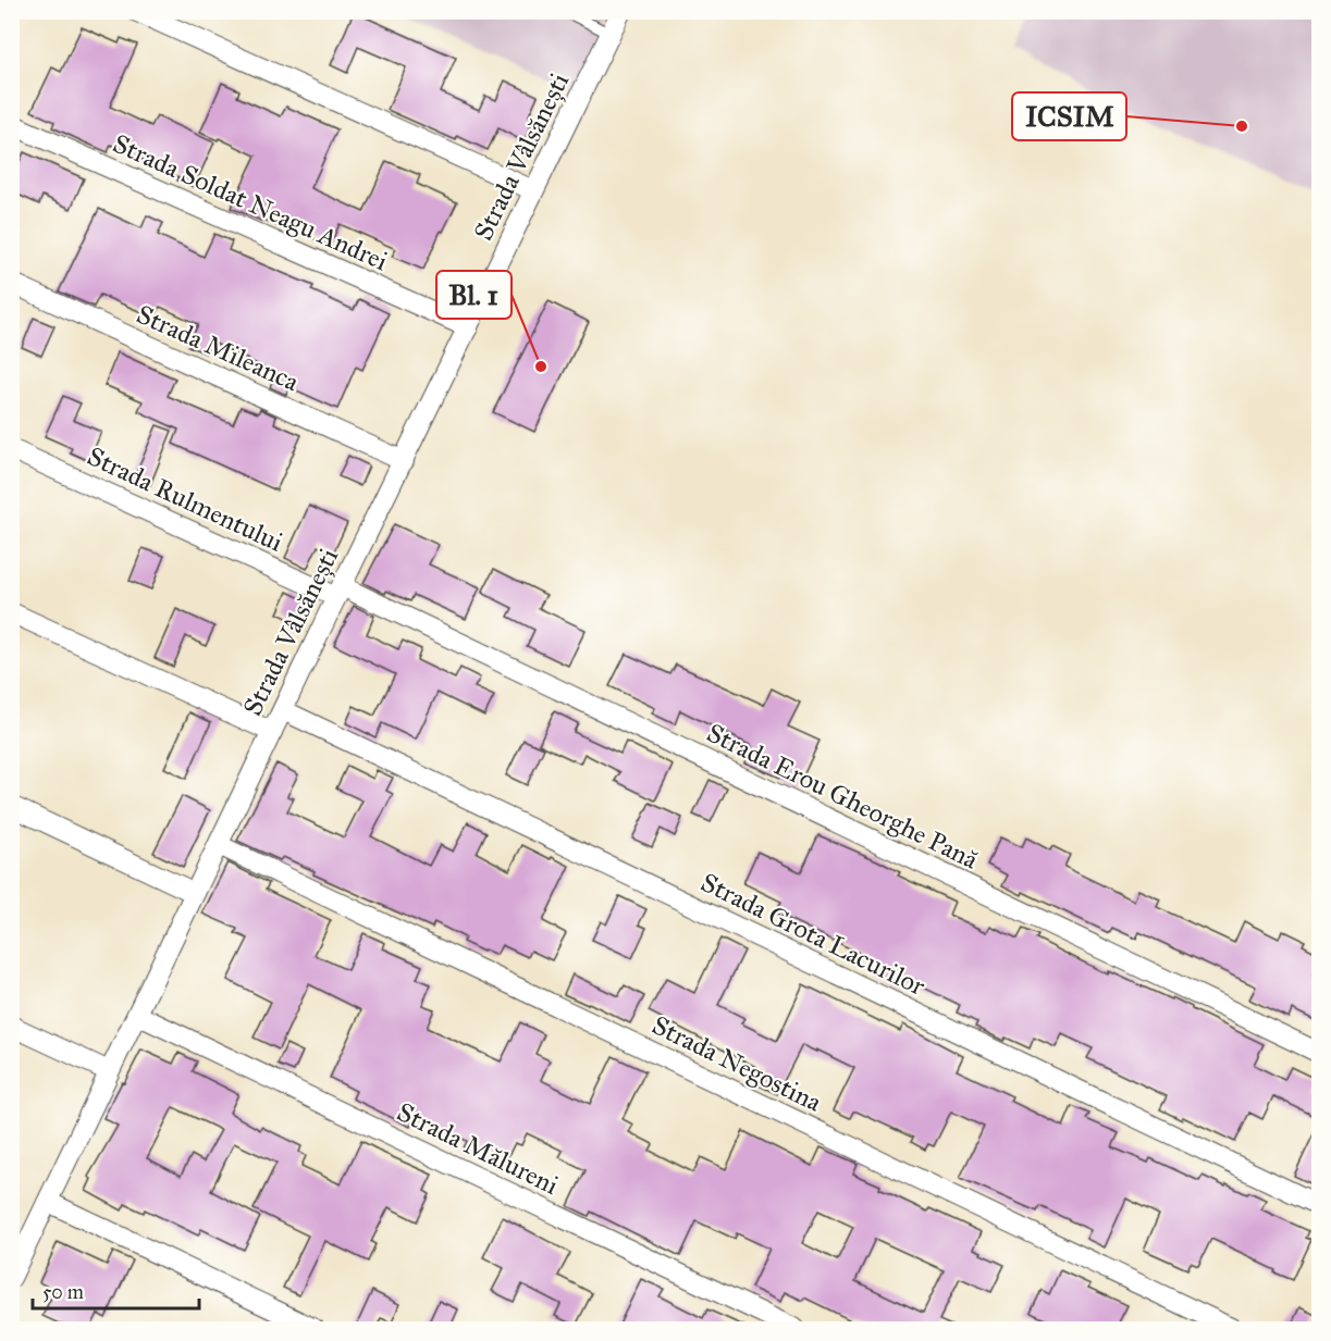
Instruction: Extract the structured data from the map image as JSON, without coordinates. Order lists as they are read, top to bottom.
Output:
{
  "streets": {
    "street": [
      "Strada Vâlsănești",
      "Strada Soldat Neagu Andrei",
      "Strada Mileanca",
      "Strada Rulmentului",
      "Strada Erou Gheorghe Pană",
      "Strada Grota Lacurilor",
      "Strada Negostina",
      "Strada Mălureni"
    ]
  },
  "crossings": [
    ["Strada Vâlsănești", "Strada Soldat Neagu Andrei"],
    ["Strada Vâlsănești", "Strada Mileanca"],
    ["Strada Vâlsănești", "Strada Rulmentului"],
    ["Strada Vâlsănești", "Strada Erou Gheorghe Pană"],
    ["Strada Vâlsănești", "Strada Grota Lacurilor"],
    ["Strada Vâlsănești", "Strada Negostina"],
    ["Strada Vâlsănești", "Strada Mălureni"],
    ["Strada Rulmentului", "Strada Erou Gheorghe Pană"]
  ],
  "places": ["ICSIM", "Bl. 1"],
  "scale_bar": "50 m"
}
